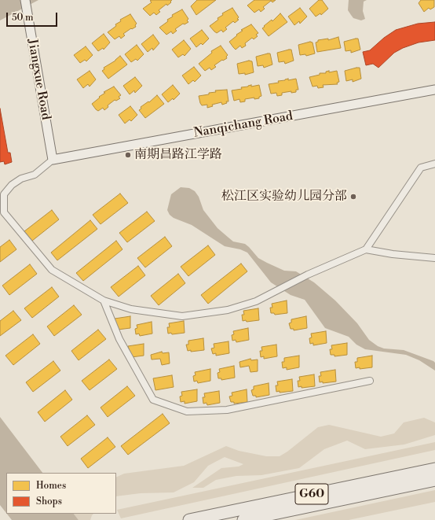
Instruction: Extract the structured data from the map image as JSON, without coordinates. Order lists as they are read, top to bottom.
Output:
{
  "streets": {
    "highway": ["G60"],
    "main road": ["Jiangxue Road", "Nanqichang Road"]
  },
  "crossings": [
    ["Jiangxue Road", "Nanqichang Road"]
  ],
  "places": ["南期昌路江学路", "松江区实验幼儿园分部"],
  "legend": ["Homes", "Shops"],
  "scale_bar": "50 m"
}
